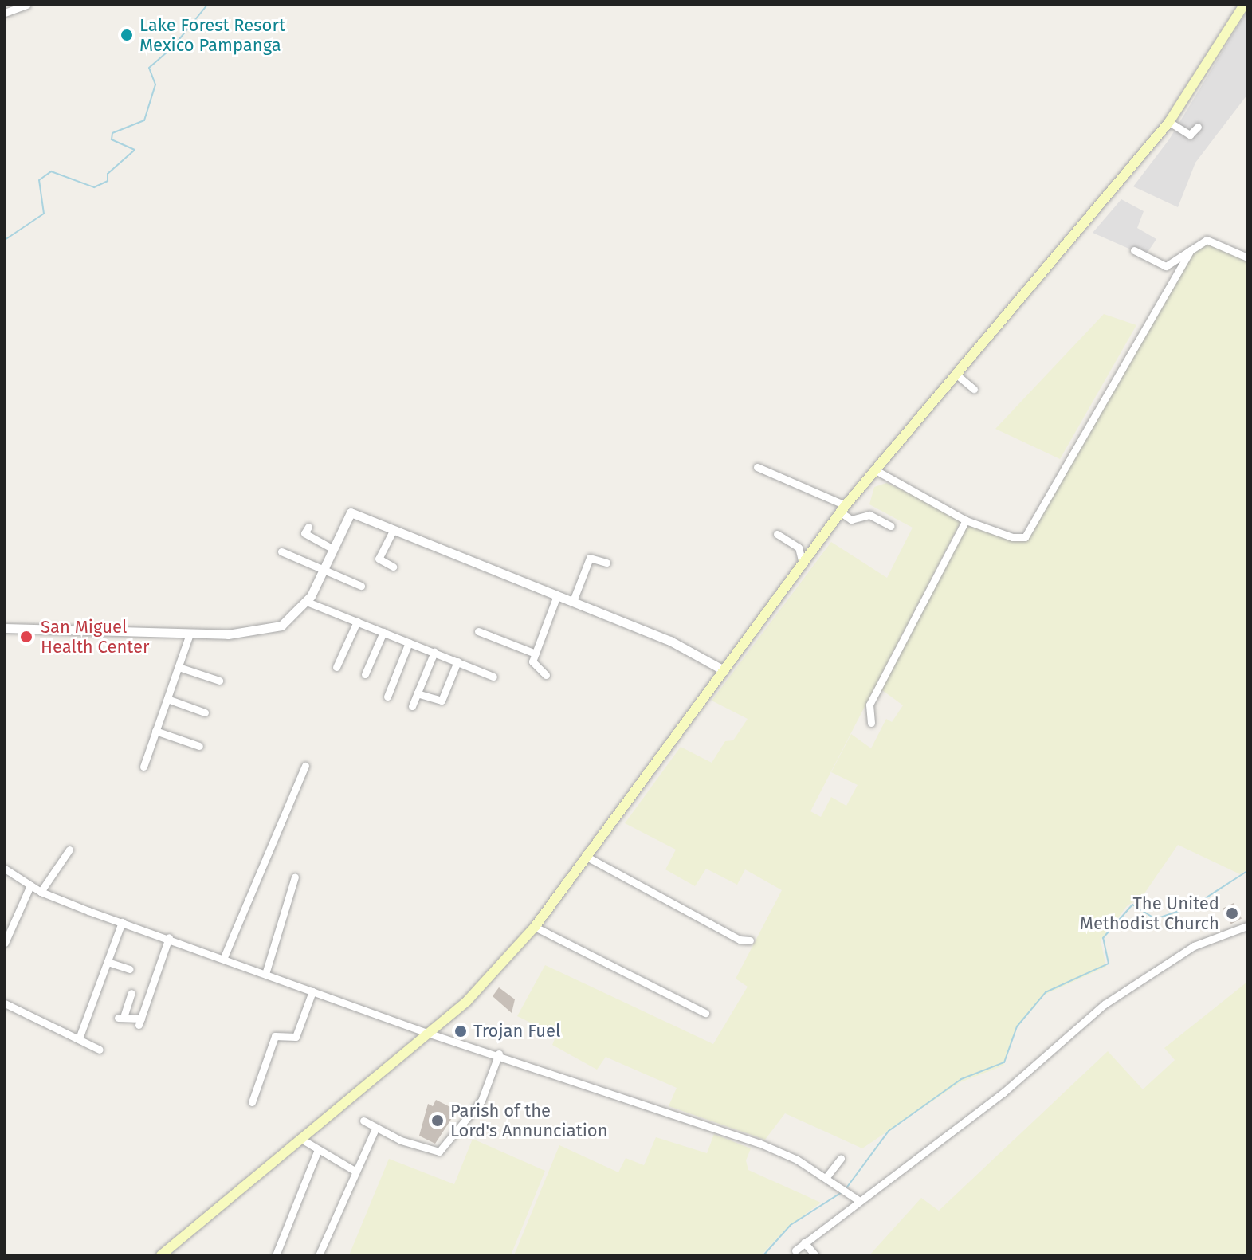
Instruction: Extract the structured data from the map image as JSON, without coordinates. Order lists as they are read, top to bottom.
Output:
{
  "places": [
    "Lake Forest Resort Mexico Pampanga",
    "San Miguel Health Center",
    "The United Methodist Church",
    "Trojan Fuel",
    "Parish of the Lord's Annunciation"
  ]
}
